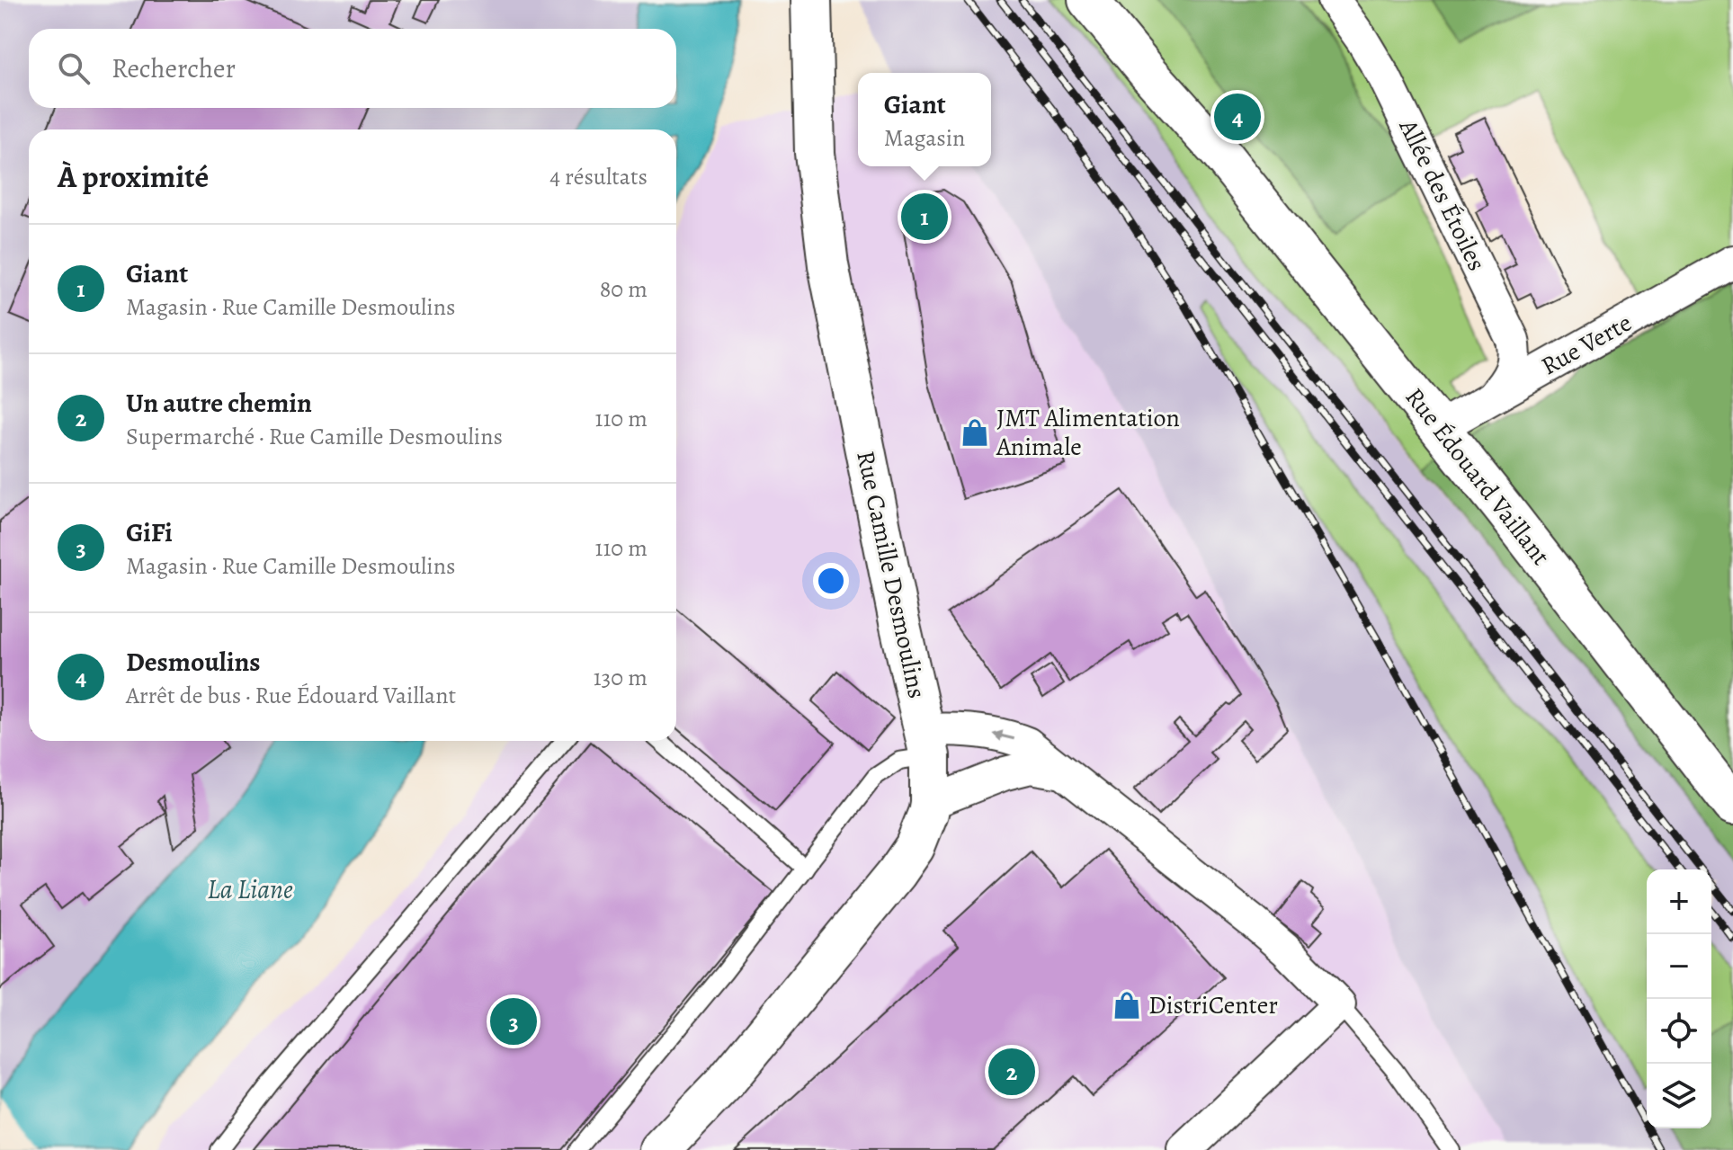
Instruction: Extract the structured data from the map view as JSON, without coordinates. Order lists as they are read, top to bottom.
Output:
{
  "streets": {
    "street": [
      "Allée des Étoiles",
      "Rue Verte",
      "Rue Édouard Vaillant",
      "Rue Camille Desmoulins"
    ]
  },
  "crossings": [
    ["Allée des Étoiles", "Rue Verte"],
    ["Rue Verte", "Rue Édouard Vaillant"]
  ],
  "water": ["La Liane"],
  "places": {
    "shop": ["JMT Alimentation Animale", "DistriCenter"]
  },
  "page": {
    "search": "Rechercher",
    "popup": ["Giant", "Magasin"],
    "pins": [
      "4",
      "1",
      "3",
      "2"
    ],
    "heading": ["À proximité", "4 résultats"],
    "list": [
      {
        "mark": "1",
        "name": "Giant",
        "note": "Magasin · Rue Camille Desmoulins",
        "value": "80 m"
      },
      {
        "mark": "2",
        "name": "Un autre chemin",
        "note": "Supermarché · Rue Camille Desmoulins",
        "value": "110 m"
      },
      {
        "mark": "3",
        "name": "GiFi",
        "note": "Magasin · Rue Camille Desmoulins",
        "value": "110 m"
      },
      {
        "mark": "4",
        "name": "Desmoulins",
        "note": "Arrêt de bus · Rue Édouard Vaillant",
        "value": "130 m"
      }
    ],
    "map_buttons": ["+", "−"]
  }
}
